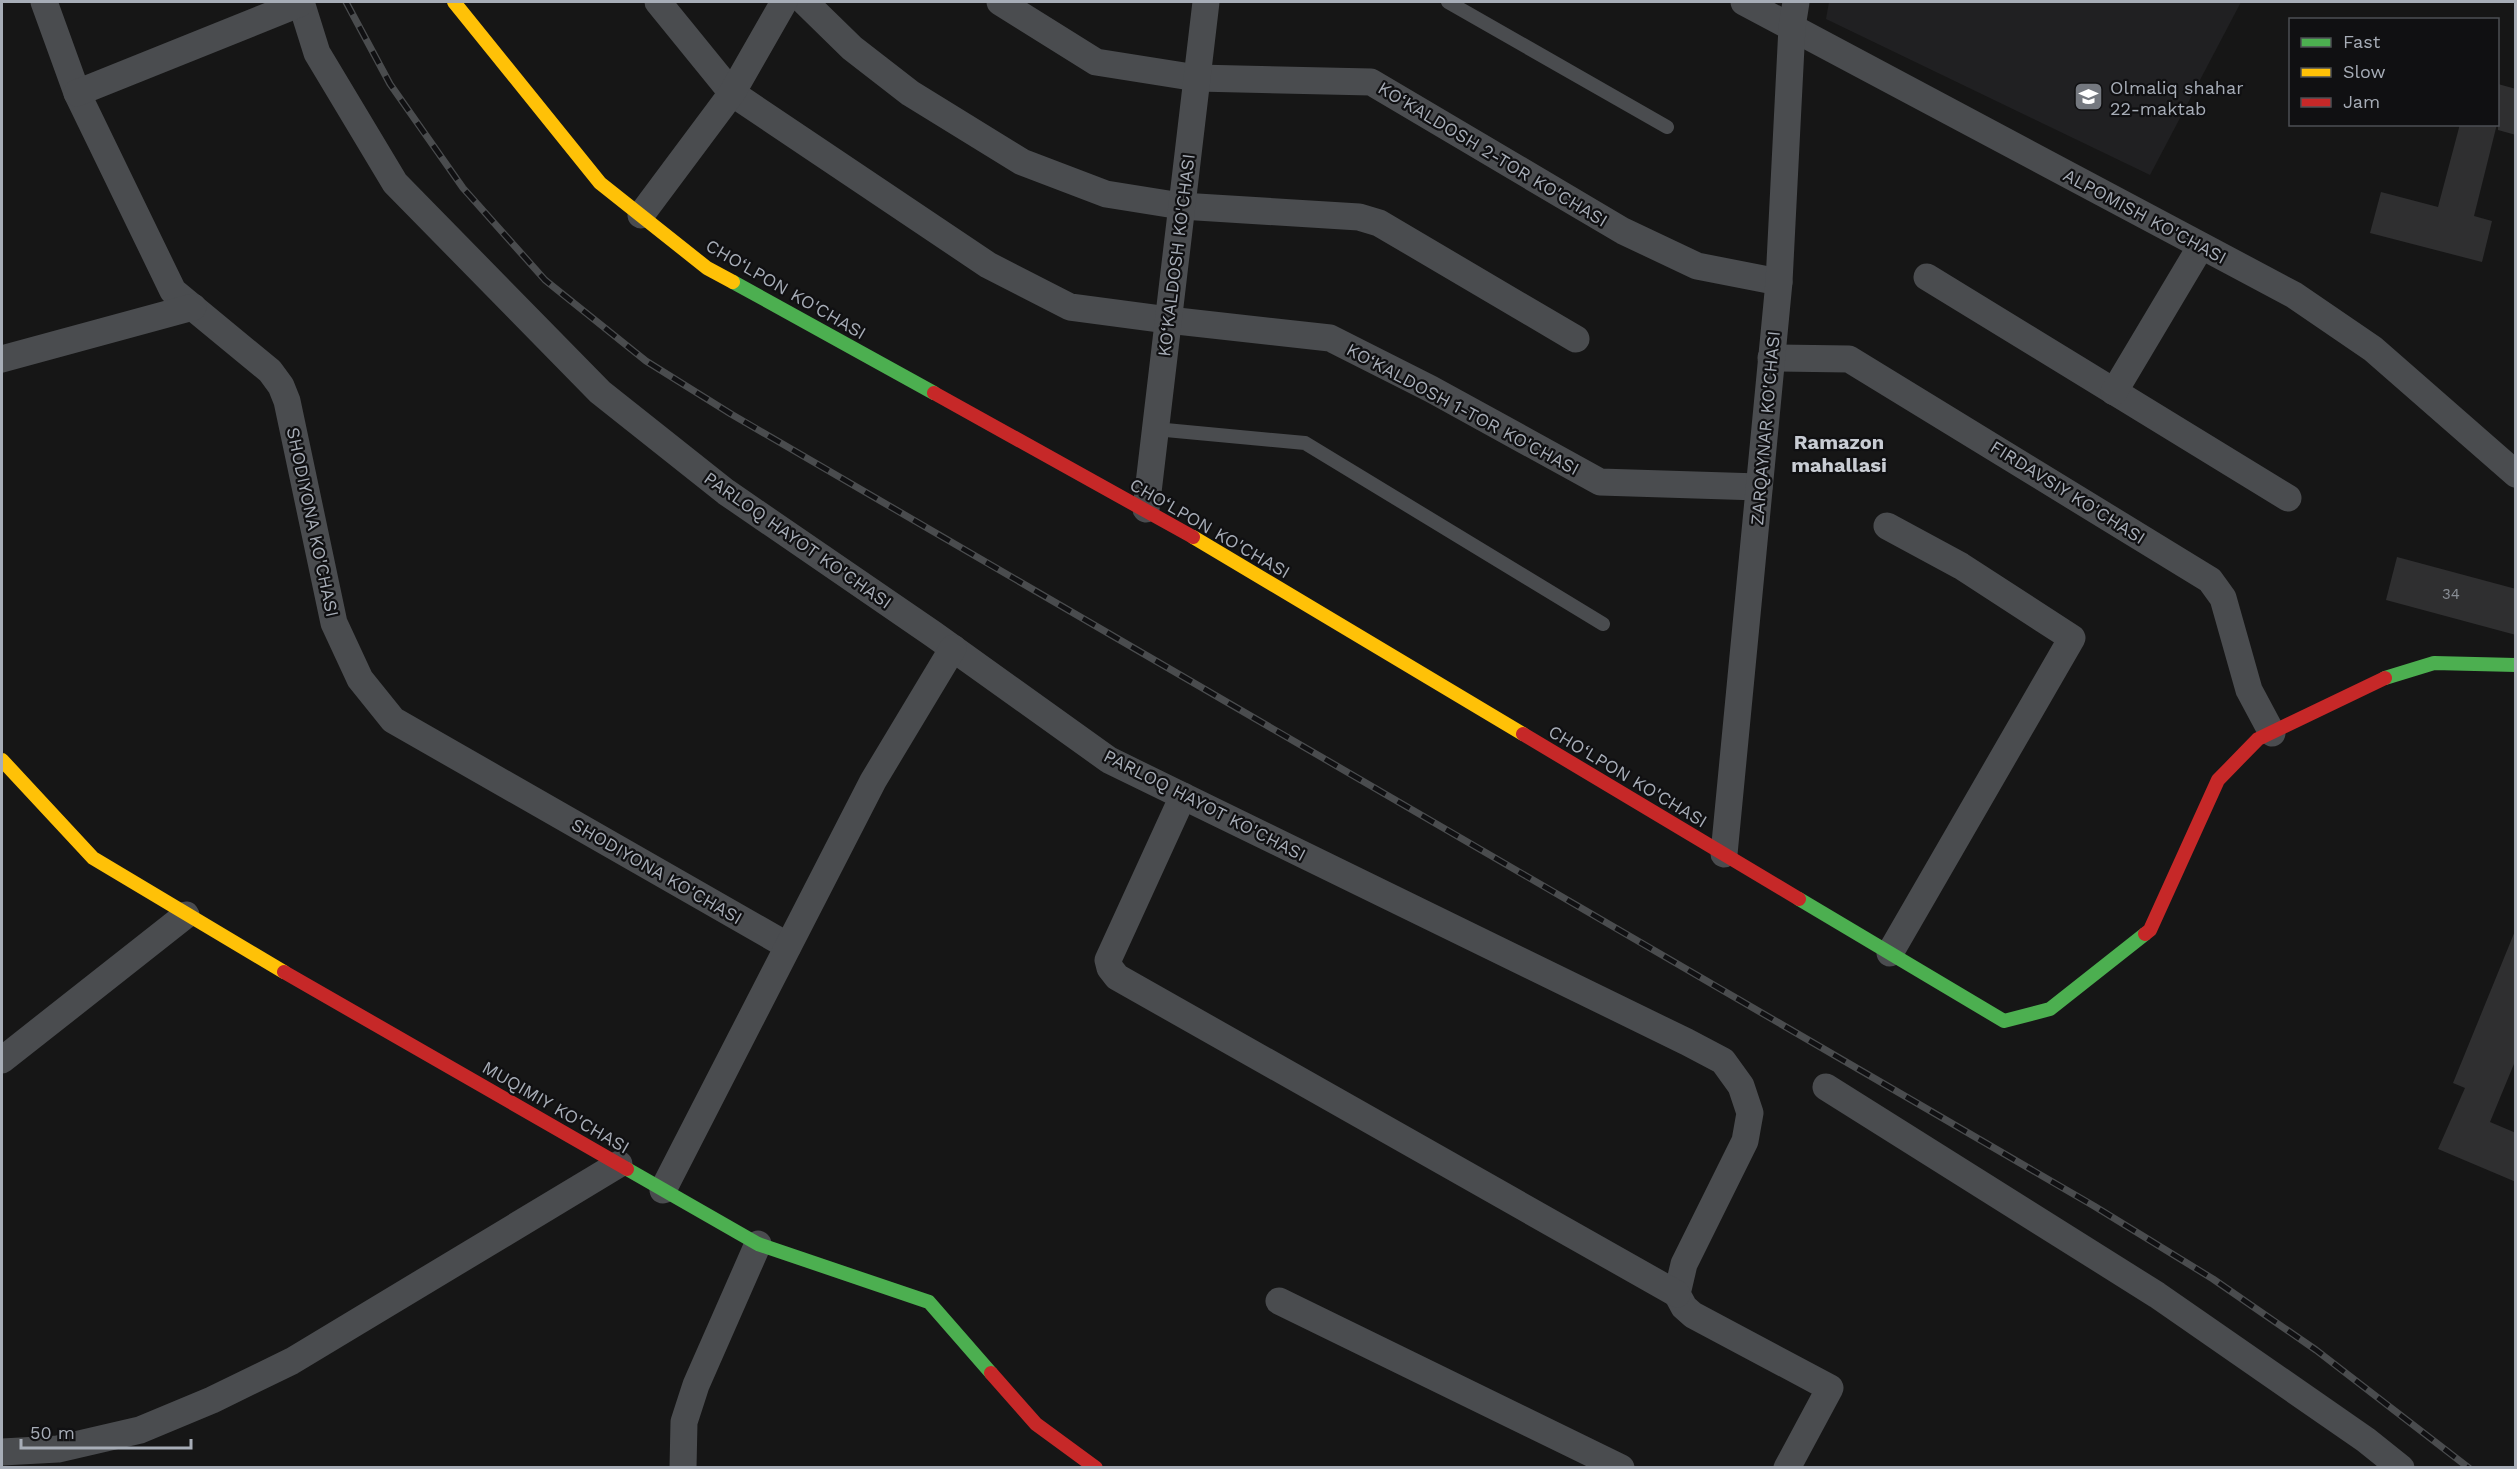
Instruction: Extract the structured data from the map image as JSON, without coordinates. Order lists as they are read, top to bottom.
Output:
{
  "streets": {
    "street": [
      "KO‘KALDOSH 2-TOR KO'CHASI",
      "ALPOMISH KO'CHASI",
      "KO‘KALDOSH KO'CHASI",
      "CHO‘LPON KO'CHASI",
      "KO‘KALDOSH 1-TOR KO'CHASI",
      "ZARQAYNAR KO'CHASI",
      "FIRDAVSIY KO'CHASI",
      "SHODIYONA KO'CHASI",
      "PARLOQ HAYOT KO'CHASI",
      "MUQIMIY KO'CHASI"
    ]
  },
  "crossings": [
    ["KO‘KALDOSH 2-TOR KO'CHASI", "KO‘KALDOSH KO'CHASI"],
    ["KO‘KALDOSH 2-TOR KO'CHASI", "ZARQAYNAR KO'CHASI"],
    ["ALPOMISH KO'CHASI", "ZARQAYNAR KO'CHASI"],
    ["KO‘KALDOSH KO'CHASI", "CHO‘LPON KO'CHASI"],
    ["KO‘KALDOSH KO'CHASI", "KO‘KALDOSH 1-TOR KO'CHASI"],
    ["CHO‘LPON KO'CHASI", "ZARQAYNAR KO'CHASI"],
    ["CHO‘LPON KO'CHASI", "FIRDAVSIY KO'CHASI"],
    ["KO‘KALDOSH 1-TOR KO'CHASI", "ZARQAYNAR KO'CHASI"],
    ["ZARQAYNAR KO'CHASI", "FIRDAVSIY KO'CHASI"]
  ],
  "districts": ["Ramazon mahallasi"],
  "places": {
    "school or university": ["Olmaliq shahar 22-maktab"]
  },
  "house_numbers": ["34"],
  "legend": ["Fast", "Slow", "Jam"],
  "scale_bar": "50 m"
}
